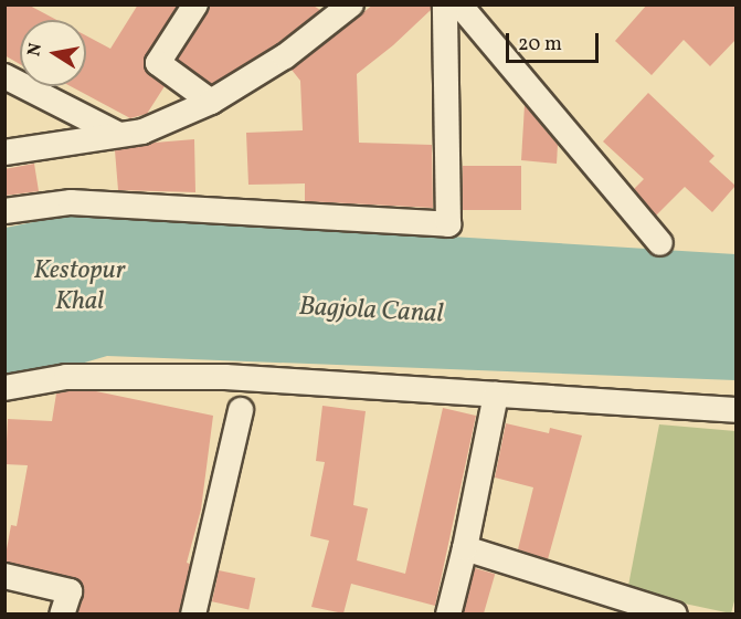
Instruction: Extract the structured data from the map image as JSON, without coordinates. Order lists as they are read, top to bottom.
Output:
{
  "water": ["Kestopur Khal", "Bagjola Canal"],
  "scale_bar": "20 m",
  "north": "left"
}
